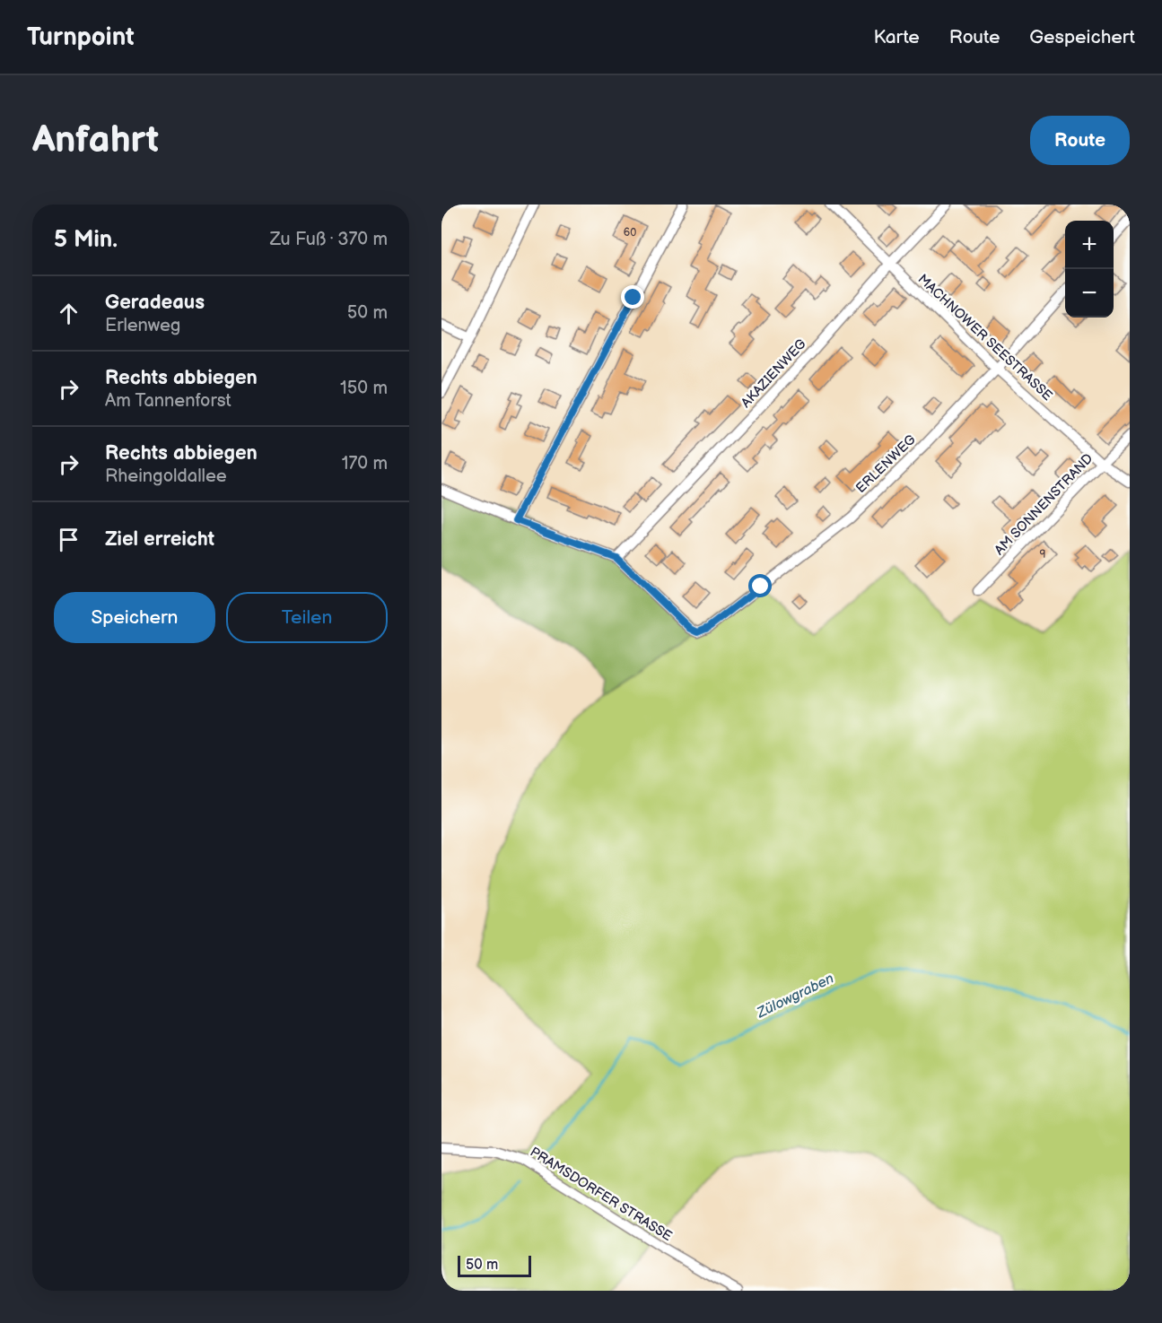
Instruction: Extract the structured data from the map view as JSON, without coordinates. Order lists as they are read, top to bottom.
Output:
{
  "streets": {
    "street": [
      "MACHNOWER SEESTRASSE",
      "AKAZIENWEG",
      "ERLENWEG",
      "AM SONNENSTRAND",
      "PRAMSDORFER STRASSE"
    ]
  },
  "crossings": [
    ["MACHNOWER SEESTRASSE", "AKAZIENWEG"],
    ["MACHNOWER SEESTRASSE", "ERLENWEG"],
    ["MACHNOWER SEESTRASSE", "AM SONNENSTRAND"],
    ["AKAZIENWEG", "ERLENWEG"]
  ],
  "water": ["Zülowgraben"],
  "house_numbers": ["60", "9"],
  "scale_bar": "50 m",
  "page": {
    "header": "Turnpoint",
    "nav": ["Karte", "Route", "Gespeichert"],
    "buttons": [
      "Route",
      ["Speichern", "Teilen"]
    ],
    "title": "Anfahrt",
    "heading": ["5 Min.", "Zu Fuß · 370 m"],
    "map_buttons": ["+", "−"],
    "list": [
      ["Geradeaus", "Erlenweg", "50 m"],
      ["Rechts abbiegen", "Am Tannenforst", "150 m"],
      ["Rechts abbiegen", "Rheingoldallee", "170 m"],
      "Ziel erreicht"
    ],
    "scale": "50 m"
  }
}
